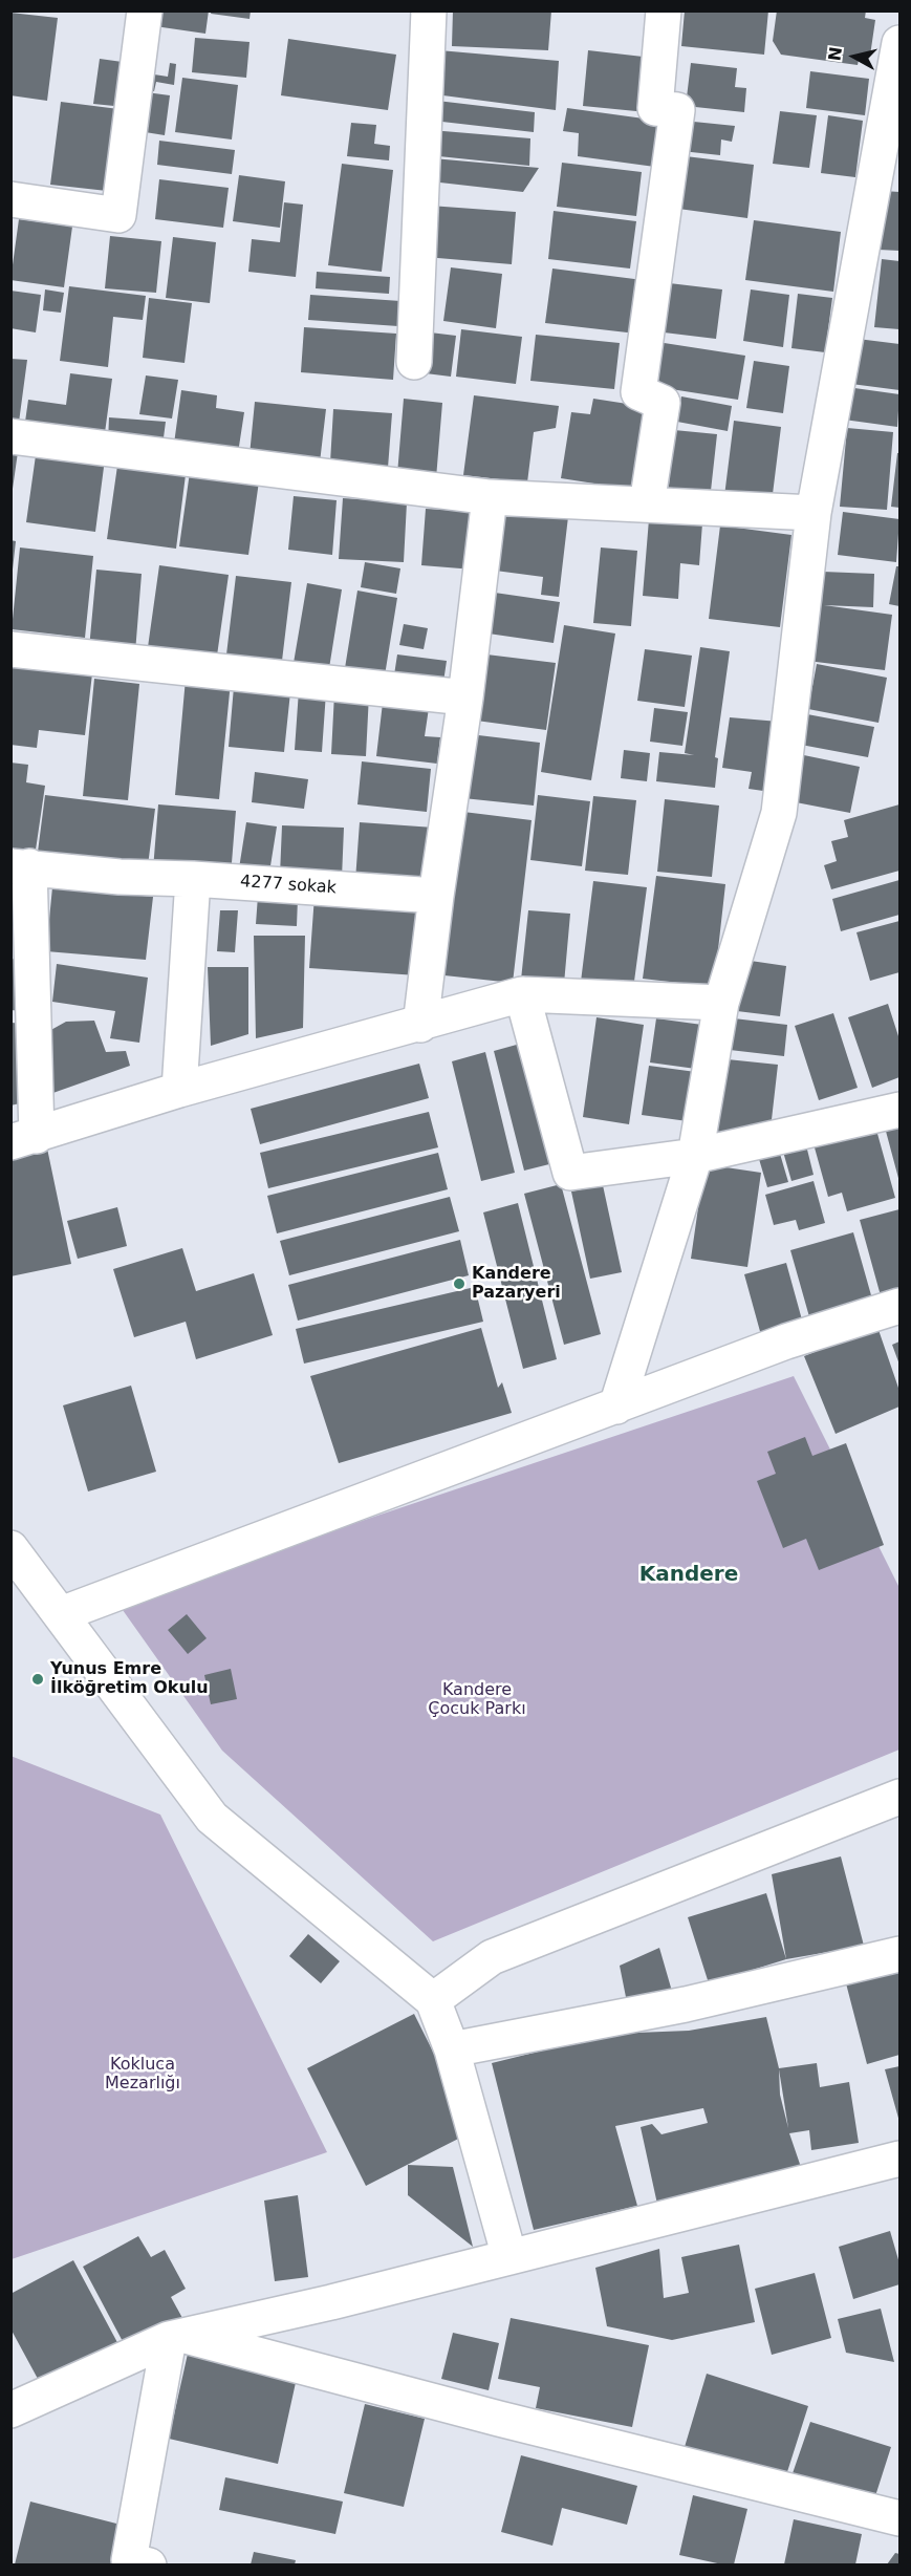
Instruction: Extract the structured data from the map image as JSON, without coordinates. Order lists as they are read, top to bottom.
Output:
{
  "streets": {
    "street": ["4277 sokak"]
  },
  "districts": ["Kandere"],
  "parks": ["Kandere Çocuk Parkı", "Kokluca Mezarlığı"],
  "places": ["Kandere Pazaryeri", "Yunus Emre İlköğretim Okulu"],
  "north": "left"
}
